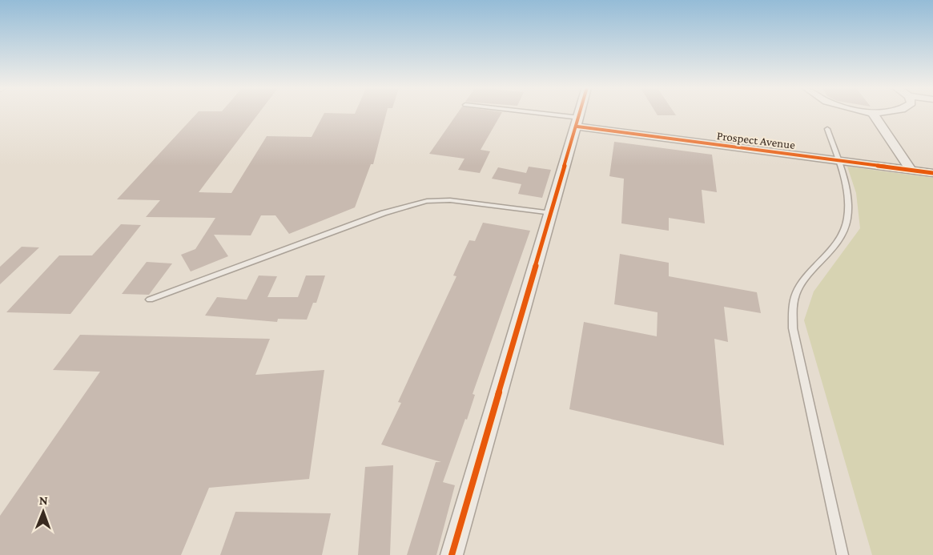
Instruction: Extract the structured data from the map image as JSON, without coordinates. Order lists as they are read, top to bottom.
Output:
{
  "streets": {
    "street": ["Prospect Avenue"]
  },
  "north": "top"
}
